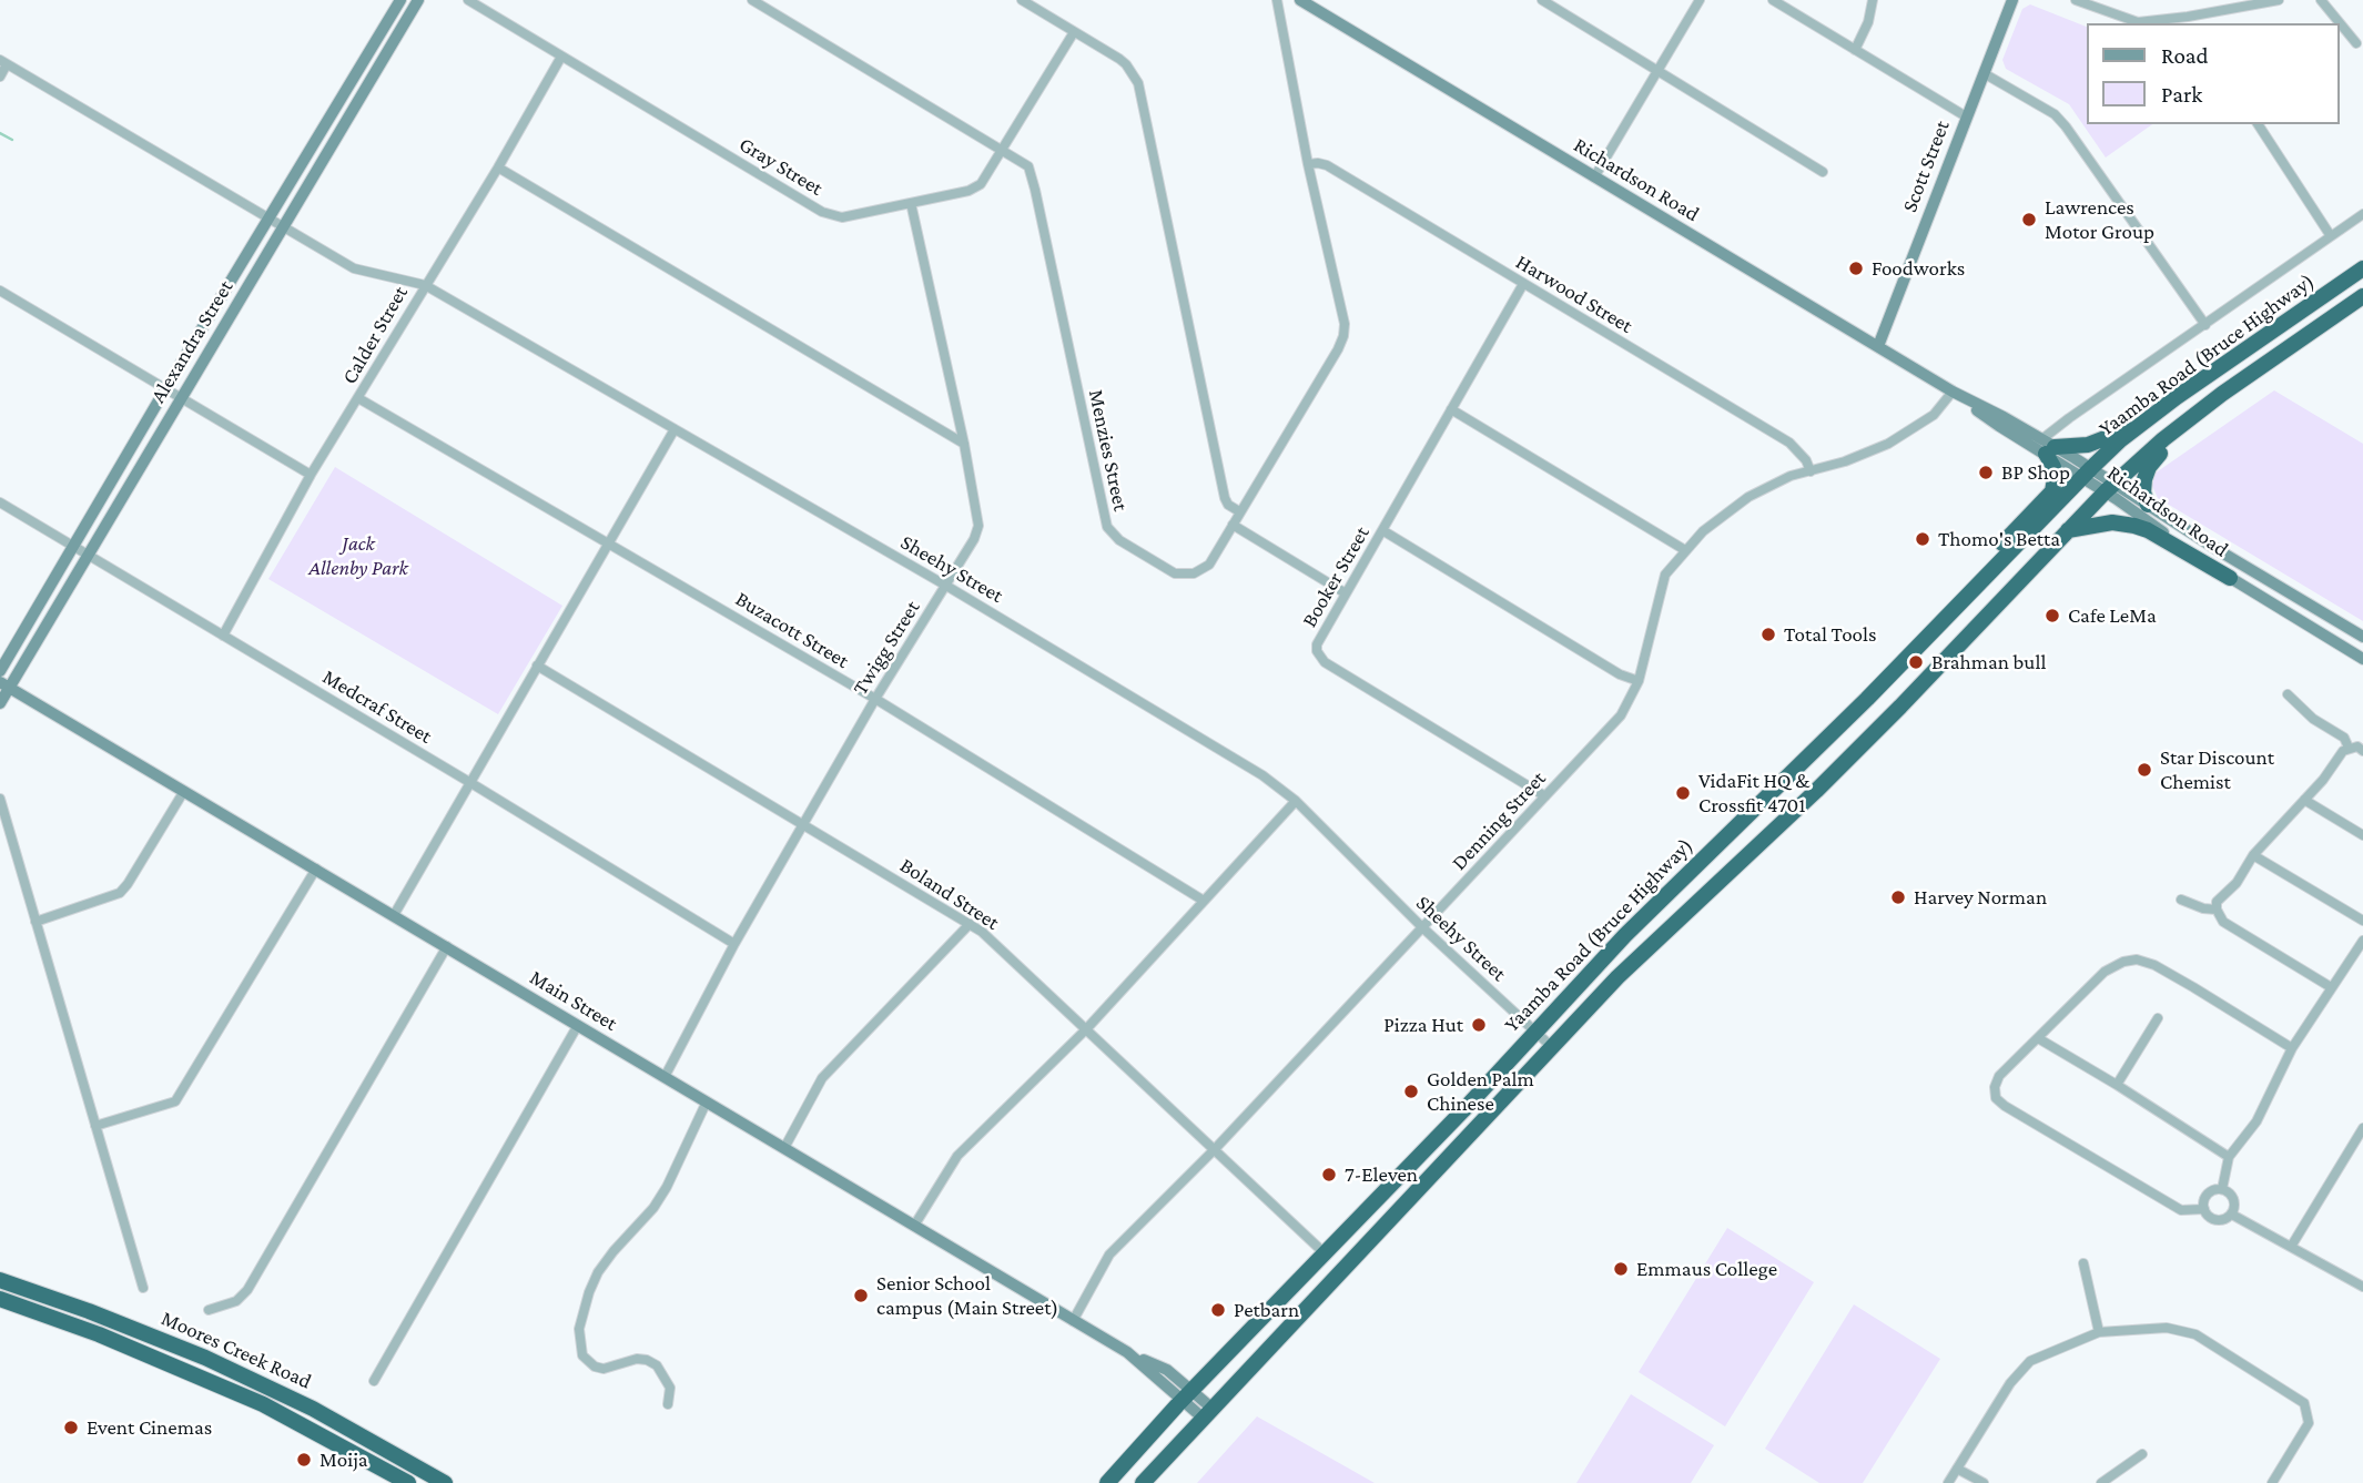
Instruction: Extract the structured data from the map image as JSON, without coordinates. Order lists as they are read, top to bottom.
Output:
{
  "streets": {
    "highway": ["Yaamba Road (Bruce Highway)", "Moores Creek Road"],
    "main road": [
      "Scott Street",
      "Richardson Road",
      "Alexandra Street",
      "Main Street"
    ],
    "street": [
      "Gray Street",
      "Harwood Street",
      "Calder Street",
      "Menzies Street",
      "Sheehy Street",
      "Booker Street",
      "Buzacott Street",
      "Twigg Street",
      "Medcraf Street",
      "Denning Street",
      "Boland Street"
    ]
  },
  "crossings": [
    ["Gray Street", "Calder Street"],
    ["Gray Street", "Menzies Street"],
    ["Gray Street", "Twigg Street"],
    ["Scott Street", "Richardson Road"],
    ["Richardson Road", "Yaamba Road (Bruce Highway)"],
    ["Richardson Road", "Denning Street"],
    ["Harwood Street", "Menzies Street"],
    ["Harwood Street", "Booker Street"],
    ["Harwood Street", "Denning Street"],
    ["Calder Street", "Sheehy Street"],
    ["Calder Street", "Buzacott Street"],
    ["Calder Street", "Medcraf Street"],
    ["Alexandra Street", "Sheehy Street"],
    ["Alexandra Street", "Medcraf Street"],
    ["Alexandra Street", "Main Street"],
    ["Yaamba Road (Bruce Highway)", "Sheehy Street"],
    ["Yaamba Road (Bruce Highway)", "Boland Street"],
    ["Yaamba Road (Bruce Highway)", "Main Street"],
    ["Sheehy Street", "Twigg Street"],
    ["Sheehy Street", "Denning Street"],
    ["Booker Street", "Denning Street"],
    ["Buzacott Street", "Twigg Street"],
    ["Twigg Street", "Medcraf Street"],
    ["Twigg Street", "Boland Street"],
    ["Twigg Street", "Main Street"],
    ["Denning Street", "Boland Street"],
    ["Denning Street", "Main Street"]
  ],
  "parks": ["Jack Allenby Park"],
  "places": [
    "Lawrences Motor Group",
    "Foodworks",
    "BP Shop",
    "Thomo's Betta",
    "Cafe LeMa",
    "Total Tools",
    "Brahman bull",
    "Star Discount Chemist",
    "VidaFit HQ & Crossfit 4701",
    "Harvey Norman",
    "Pizza Hut",
    "Golden Palm Chinese",
    "7-Eleven",
    "Emmaus College",
    "Senior School campus (Main Street)",
    "Petbarn",
    "Event Cinemas",
    "Moija"
  ],
  "legend": ["Road", "Park"]
}
